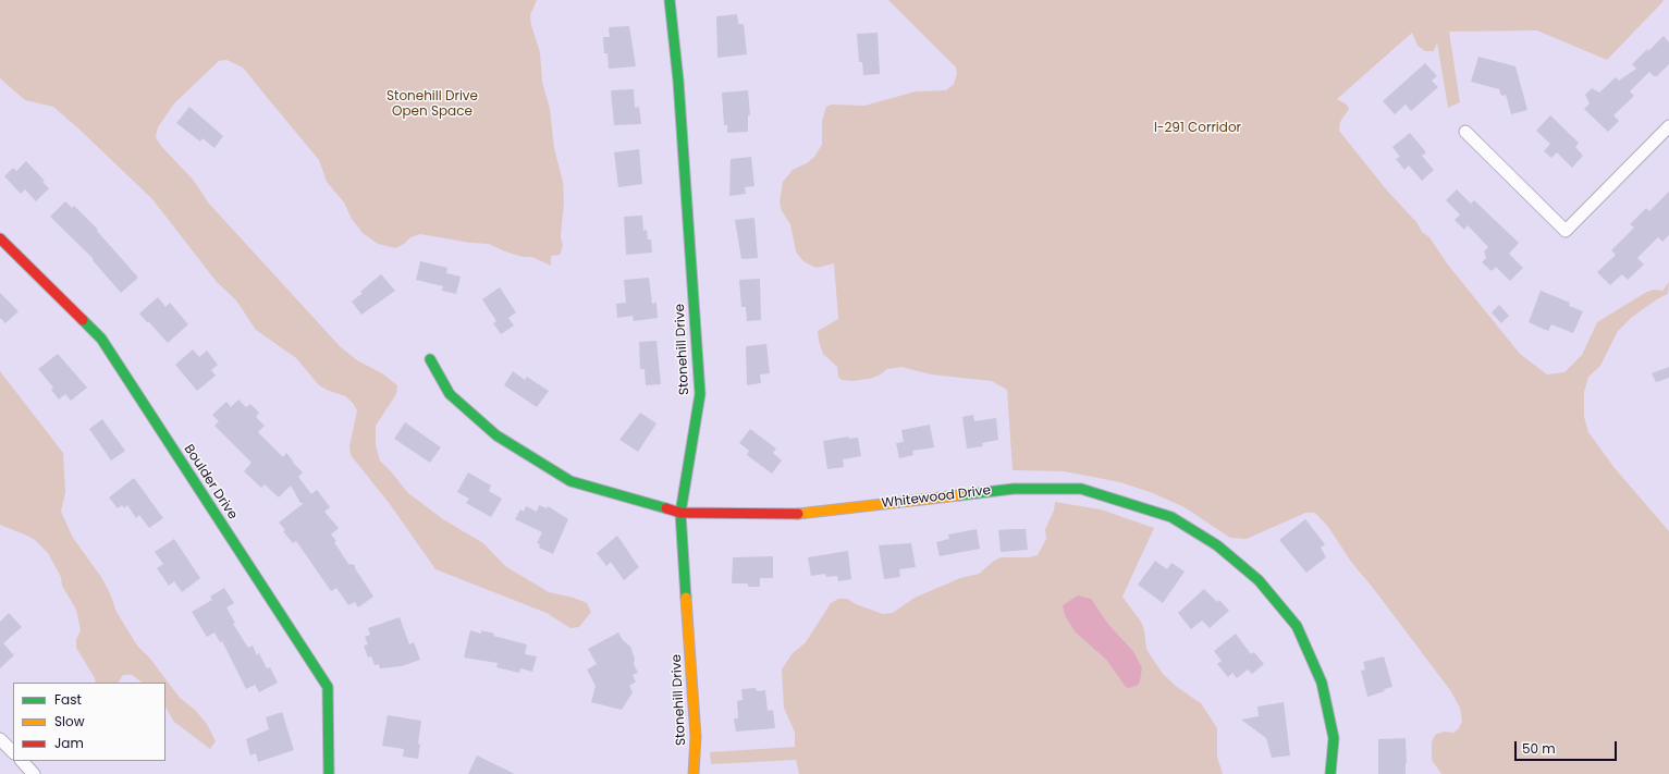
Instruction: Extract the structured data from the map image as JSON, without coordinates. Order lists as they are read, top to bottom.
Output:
{
  "streets": {
    "street": ["Stonehill Drive", "Boulder Drive", "Whitewood Drive"]
  },
  "crossings": [
    ["Stonehill Drive", "Whitewood Drive"]
  ],
  "parks": ["Stonehill Drive Open Space", "I-291 Corridor"],
  "legend": ["Fast", "Slow", "Jam"],
  "scale_bar": "50 m"
}
